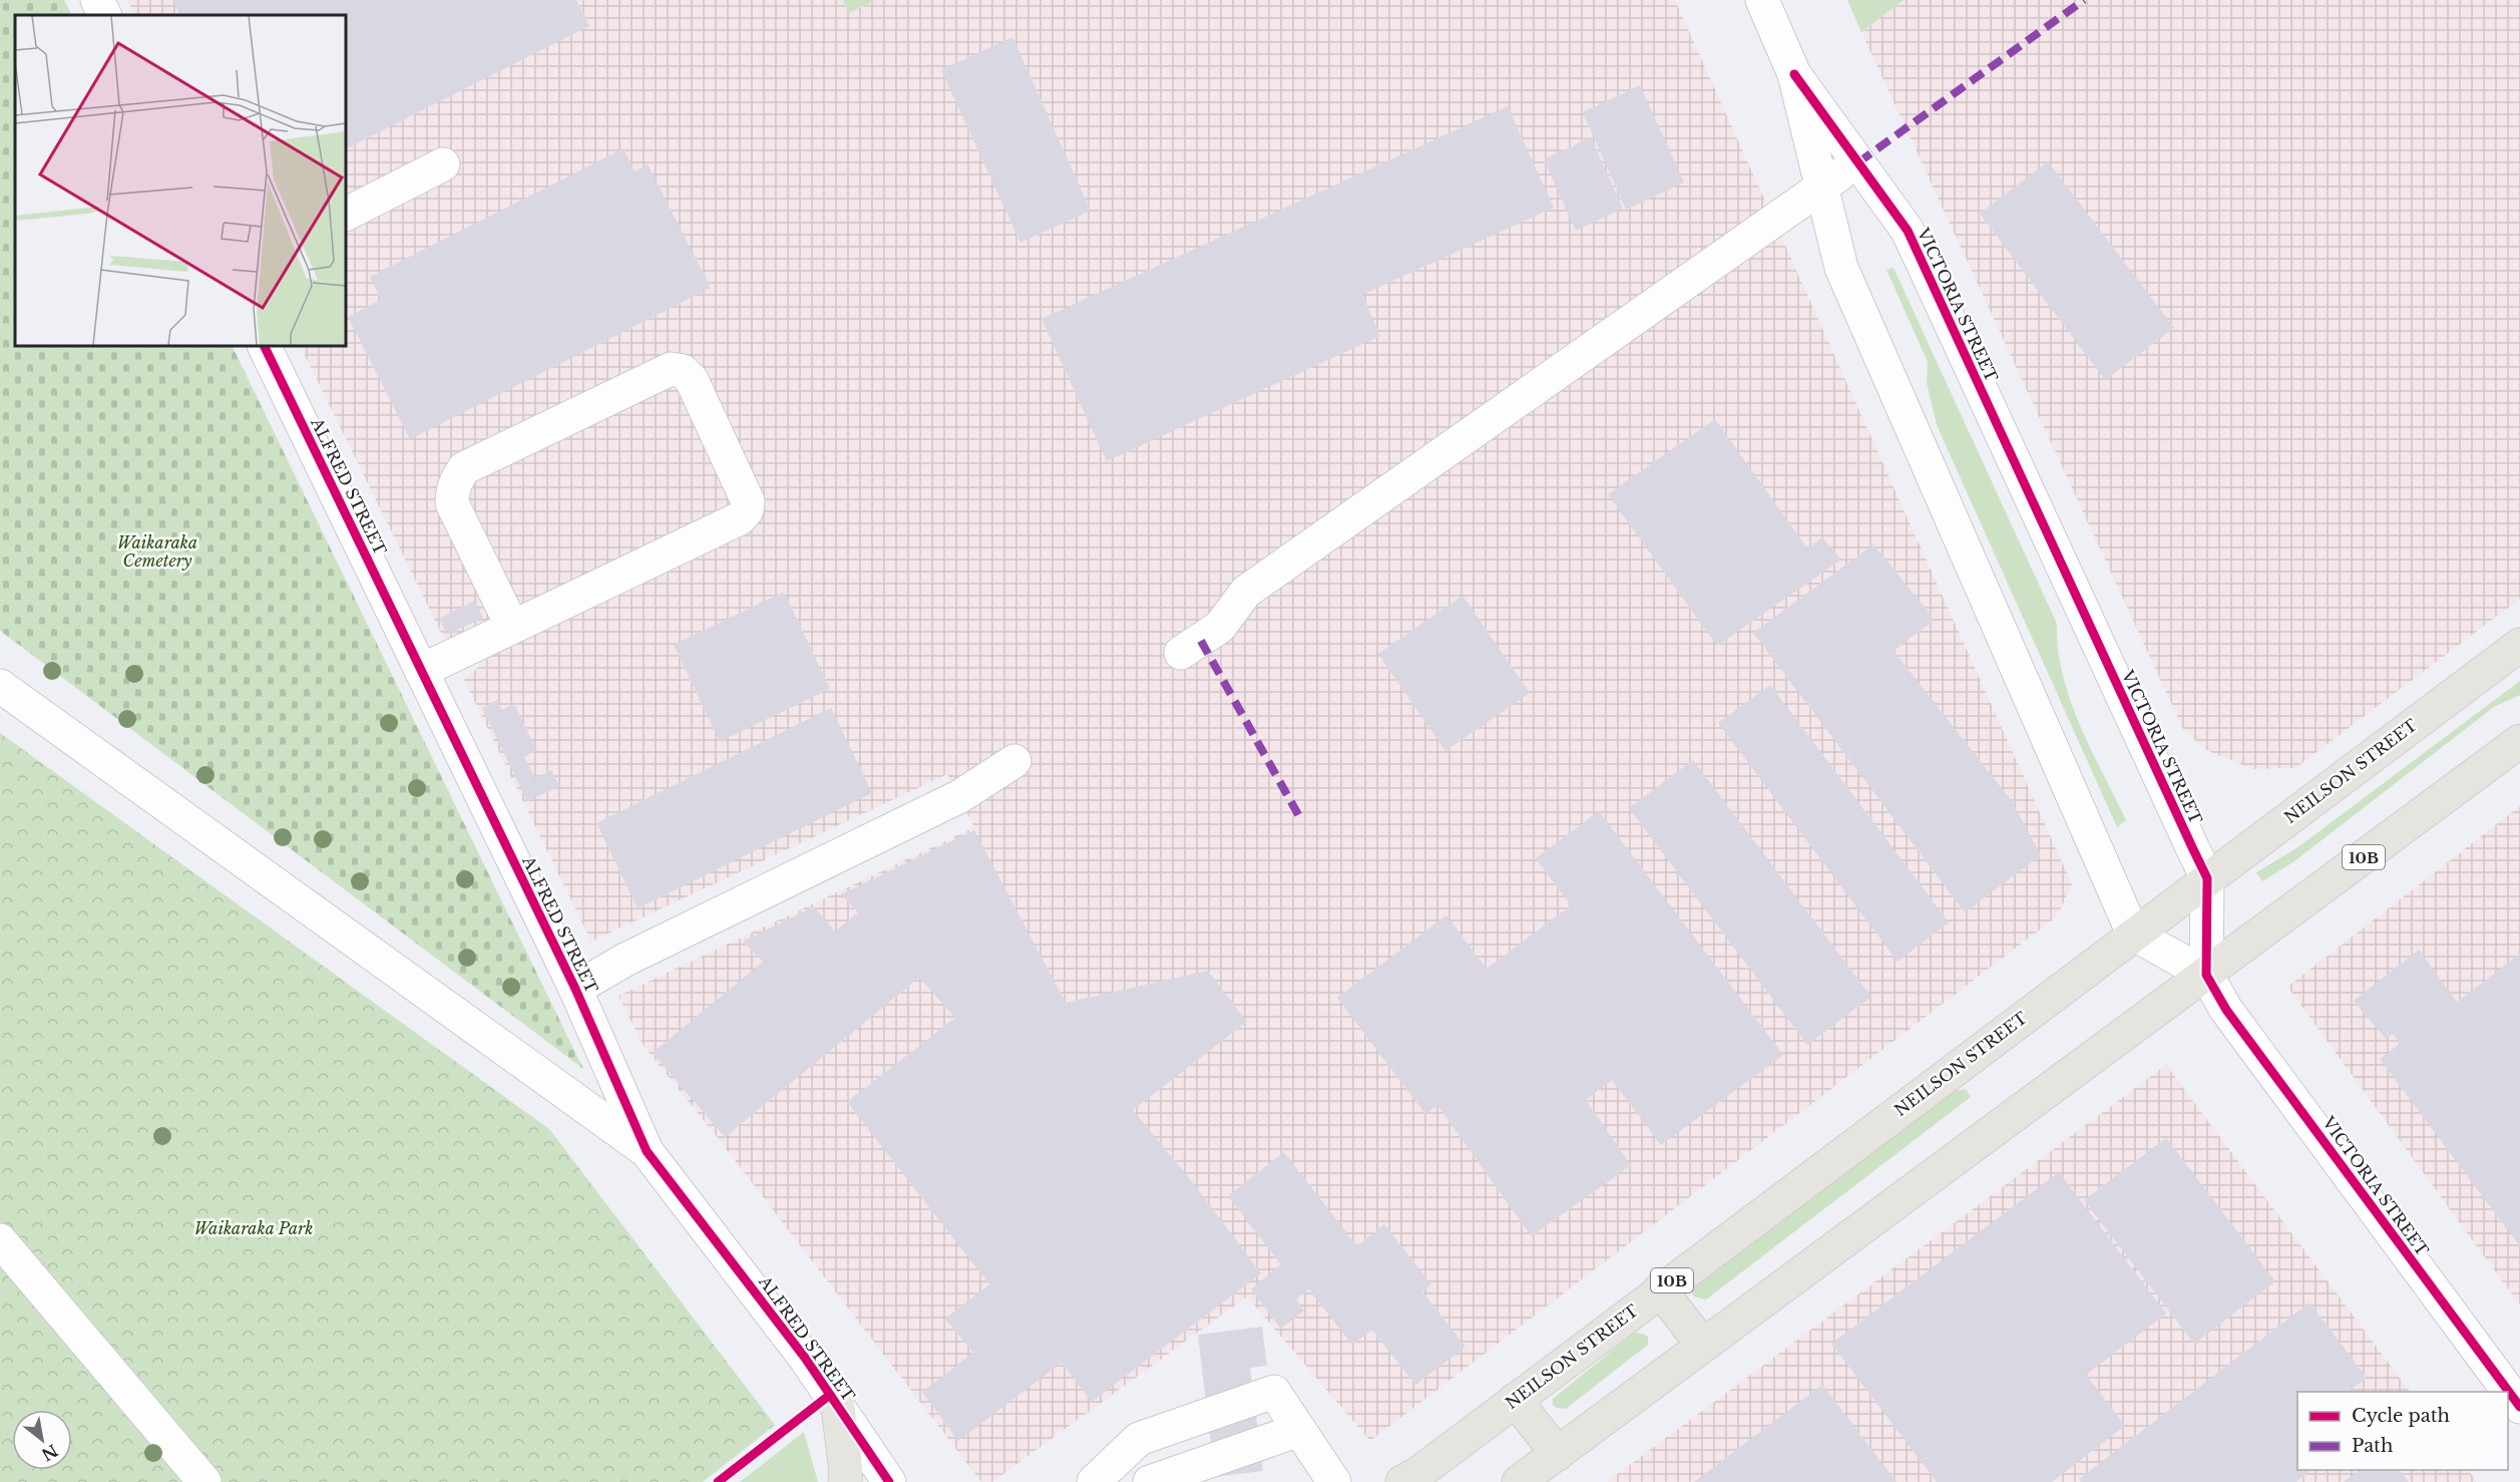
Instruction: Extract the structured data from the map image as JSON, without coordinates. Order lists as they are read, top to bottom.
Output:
{
  "streets": {
    "main road": ["NEILSON STREET", "10B"],
    "street": ["VICTORIA STREET", "ALFRED STREET"]
  },
  "crossings": [
    ["VICTORIA STREET", "NEILSON STREET"],
    ["VICTORIA STREET", "10B"]
  ],
  "parks": ["Waikaraka Cemetery", "Waikaraka Park"],
  "legend": ["Cycle path", "Path"],
  "north": "bottom right"
}
